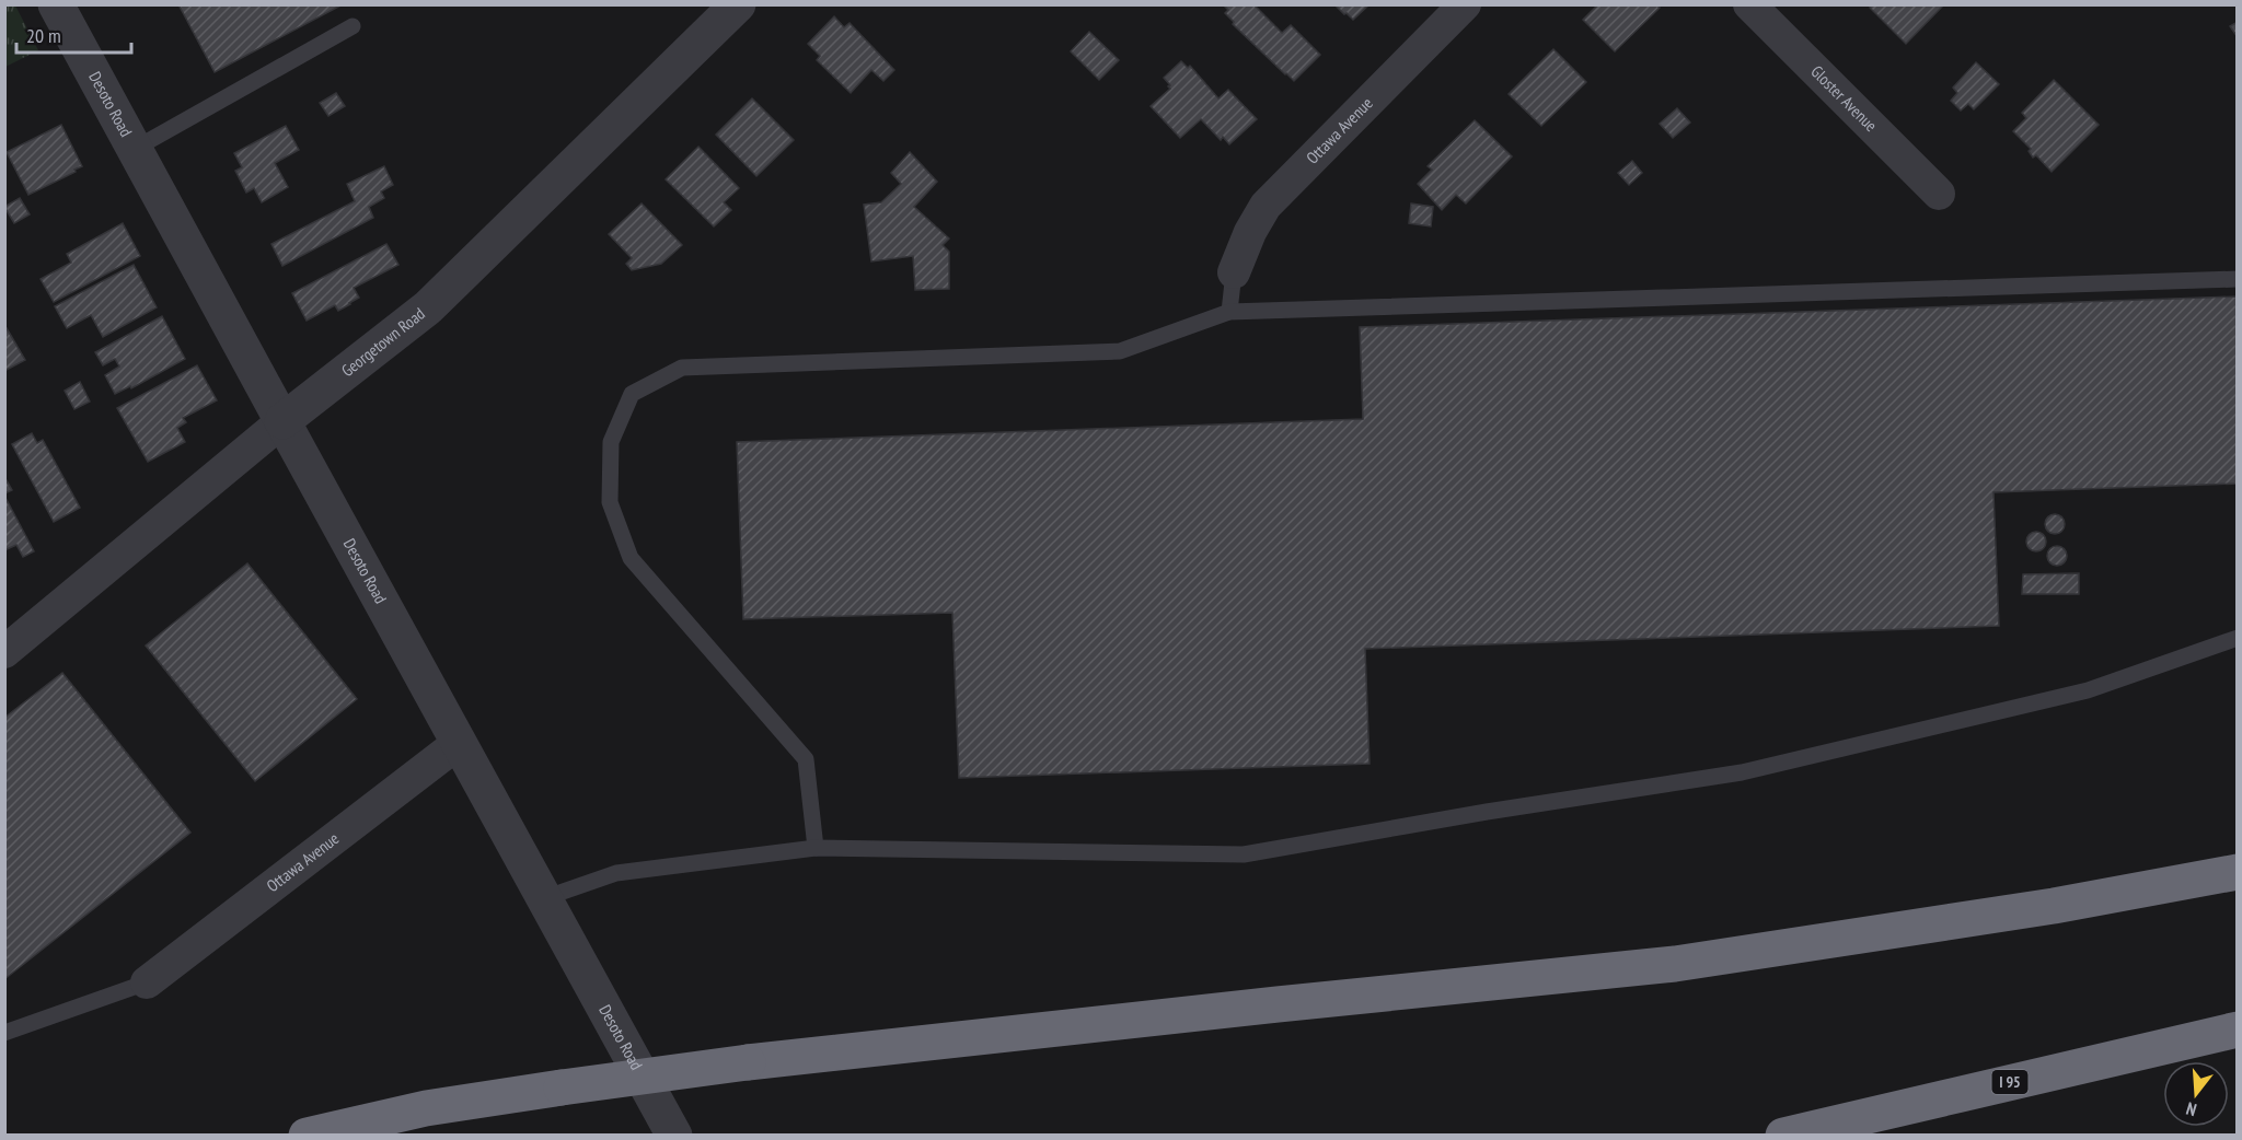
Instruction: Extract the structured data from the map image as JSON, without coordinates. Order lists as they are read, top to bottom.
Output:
{
  "streets": {
    "highway": ["I 95"],
    "street": [
      "Gloster Avenue",
      "Desoto Road",
      "Ottawa Avenue",
      "Georgetown Road"
    ]
  },
  "crossings": [
    ["Desoto Road", "Ottawa Avenue"],
    ["Desoto Road", "Georgetown Road"]
  ],
  "scale_bar": "20 m",
  "north": "bottom"
}
